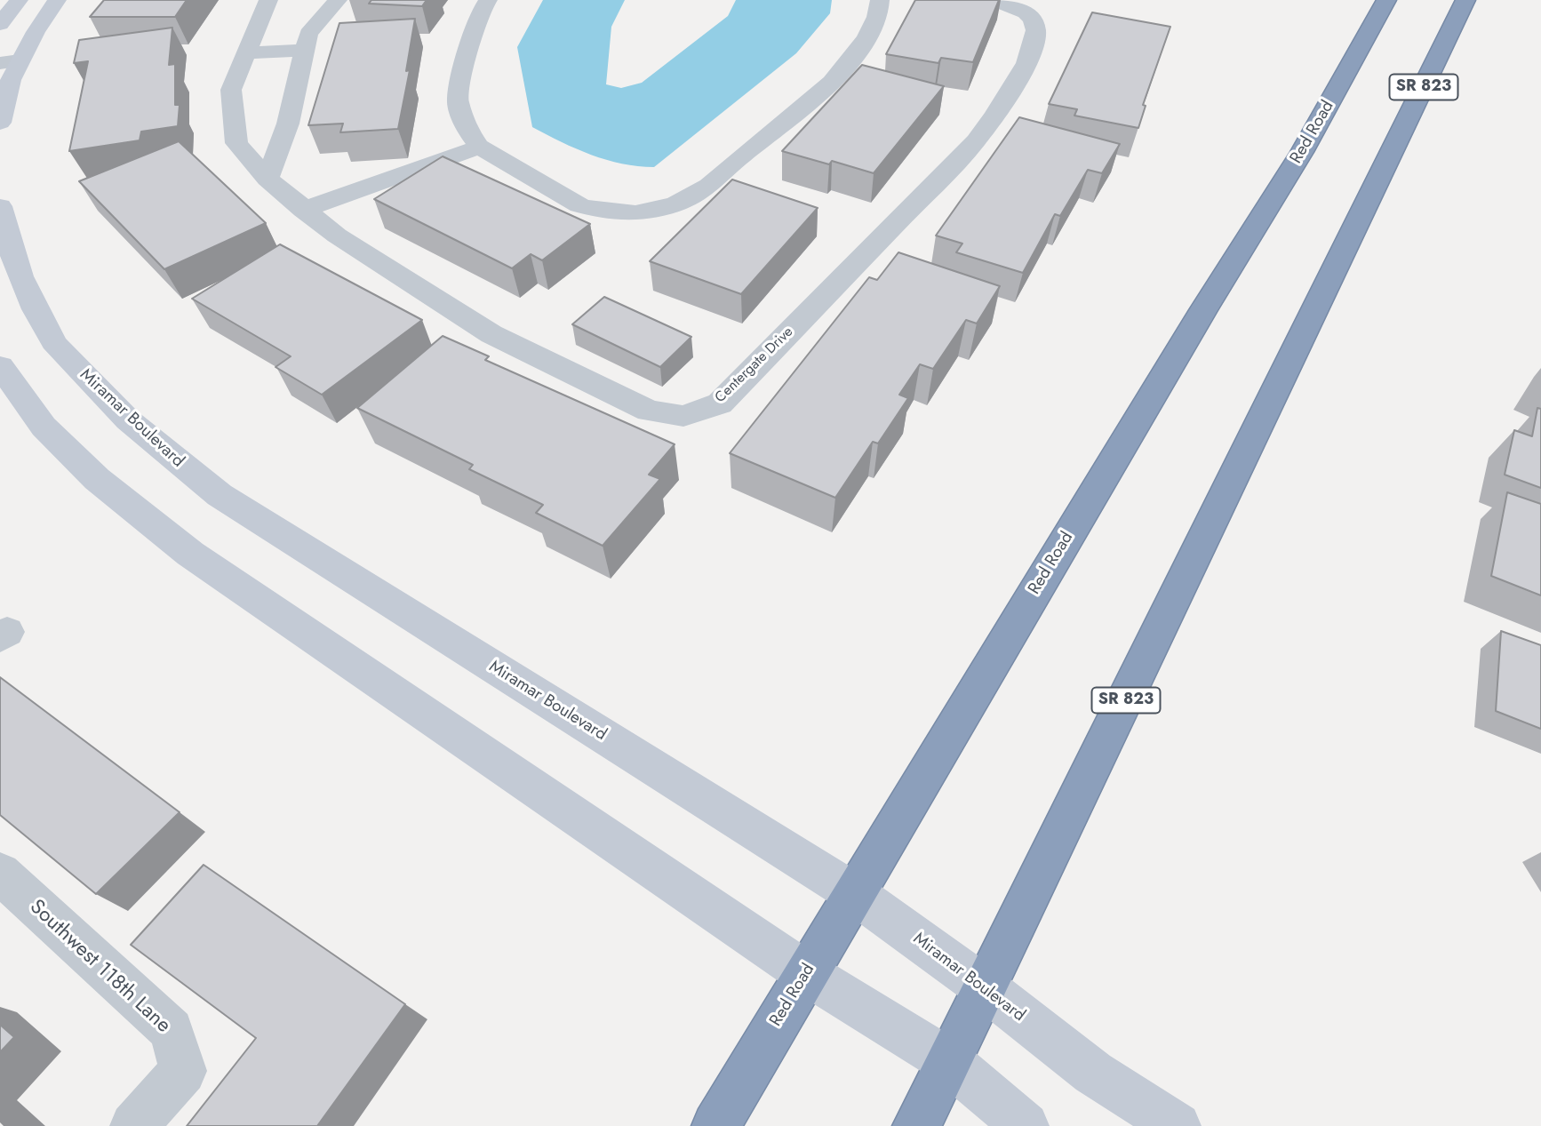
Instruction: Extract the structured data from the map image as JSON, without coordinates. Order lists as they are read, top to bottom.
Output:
{
  "streets": {
    "highway": ["SR 823", "Red Road"],
    "street": ["Centergate Drive", "Miramar Boulevard", "Southwest 118th Lane"]
  },
  "crossings": [
    ["SR 823", "Miramar Boulevard"],
    ["Red Road", "Miramar Boulevard"]
  ]
}
